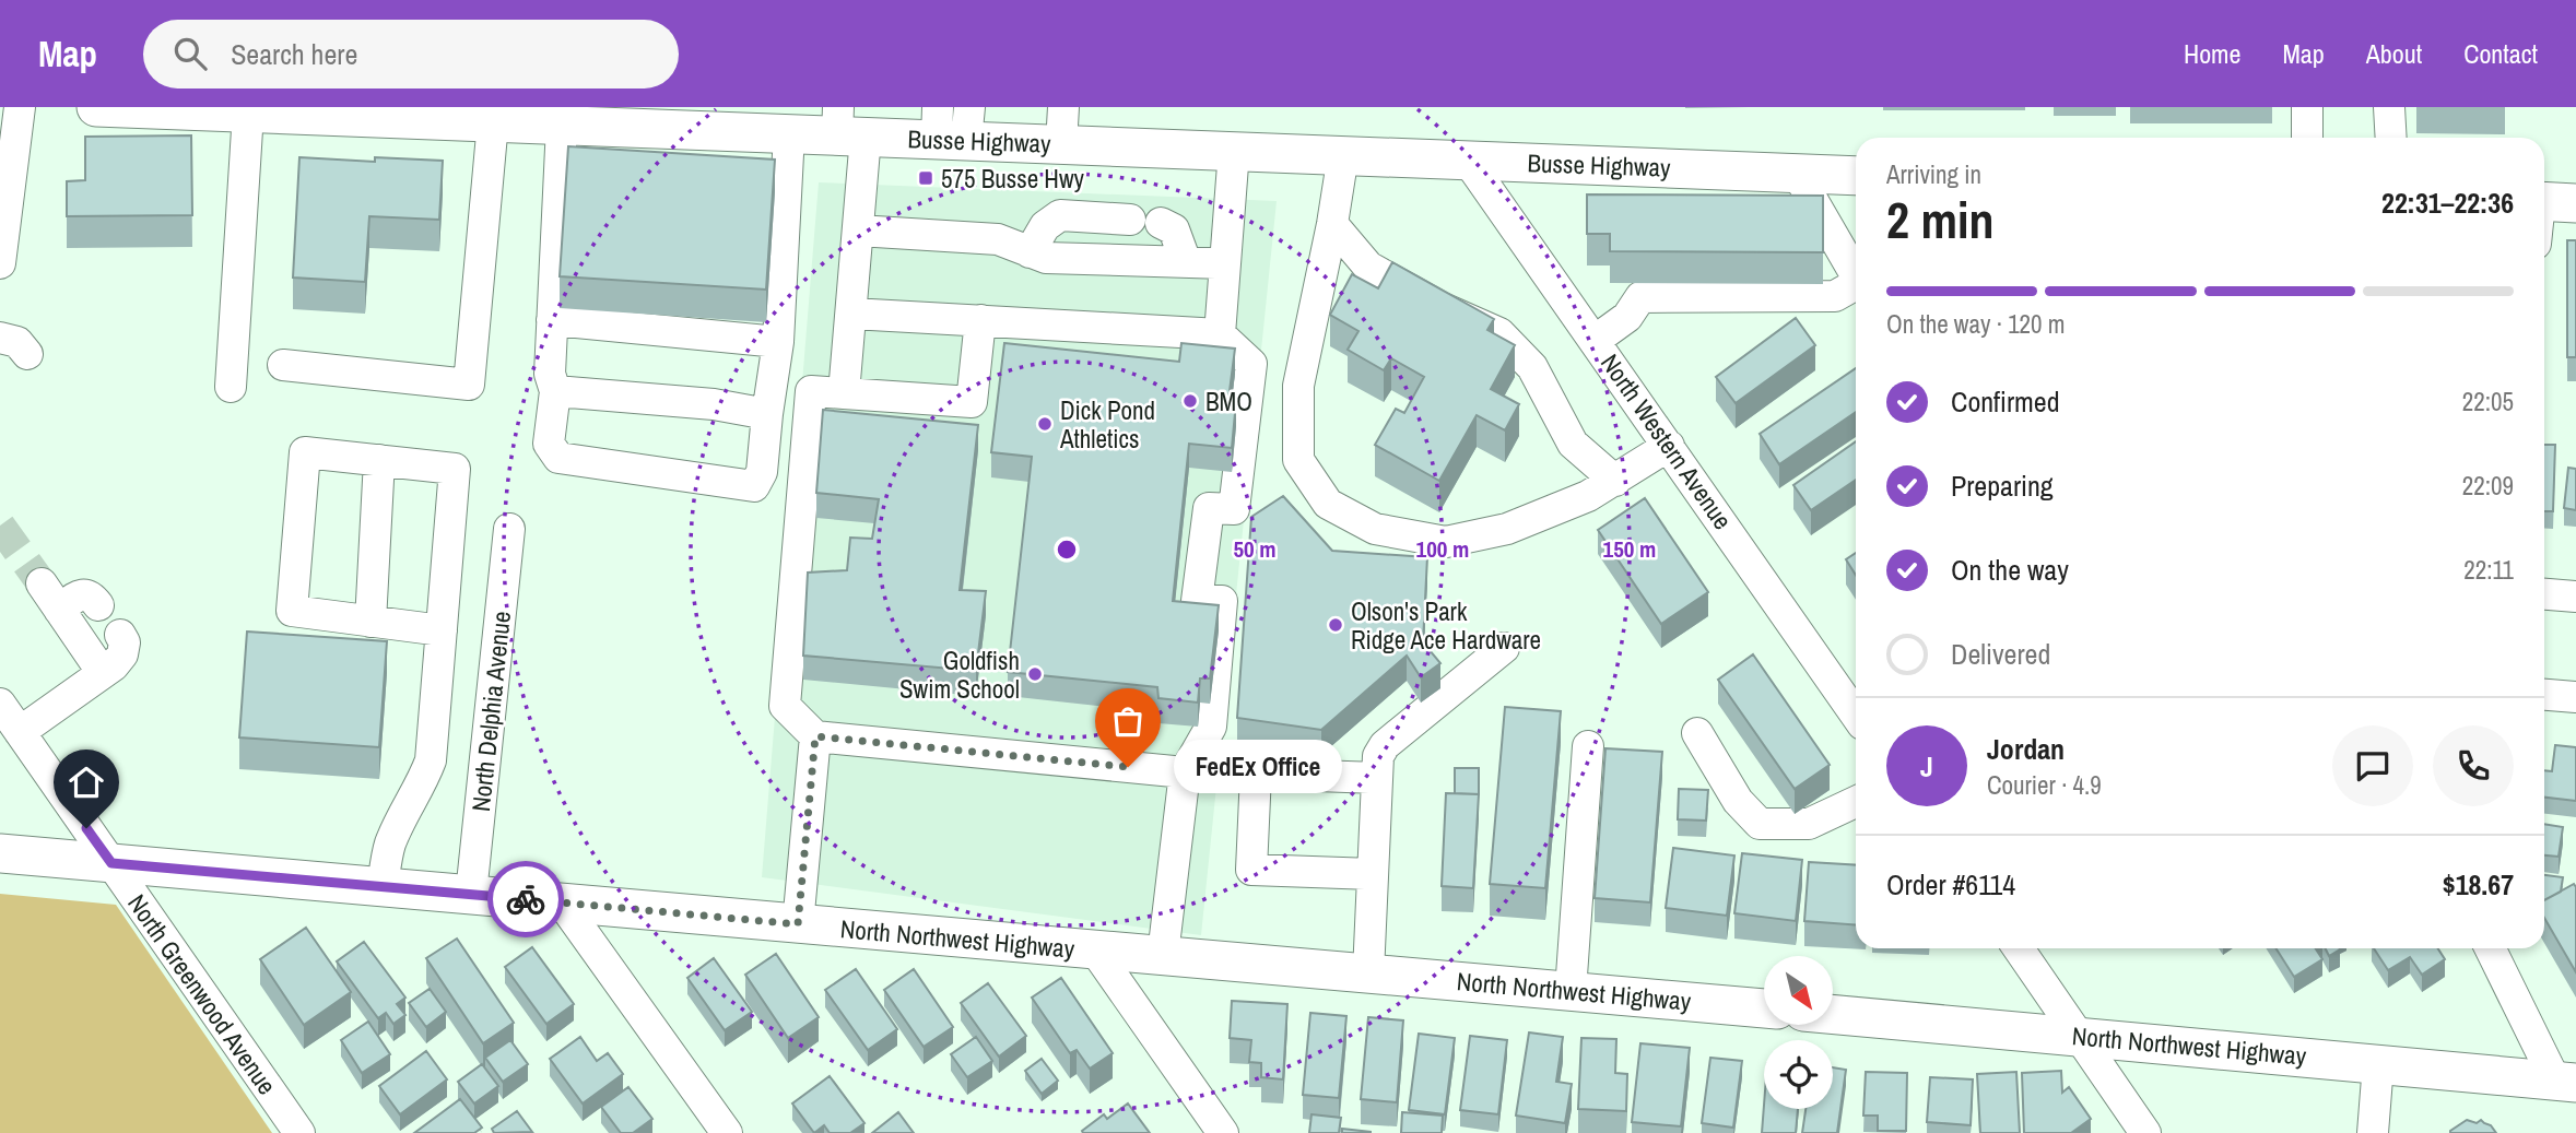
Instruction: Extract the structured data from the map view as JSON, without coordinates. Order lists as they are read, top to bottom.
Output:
{
  "streets": {
    "main road": ["Busse Highway", "North Northwest Highway"],
    "street": ["North Western Avenue", "North Delphia Avenue", "North Greenwood Avenue"]
  },
  "crossings": [
    ["Busse Highway", "North Western Avenue"],
    ["North Delphia Avenue", "North Northwest Highway"],
    ["North Northwest Highway", "North Greenwood Avenue"]
  ],
  "places": {
    "transit": ["575 Busse Hwy"],
    "other": [
      "BMO",
      "Dick Pond Athletics",
      "Olson's Park Ridge Ace Hardware",
      "Goldfish Swim School",
      "FedEx Office"
    ]
  },
  "north": "bottom right",
  "page": {
    "header": "Map",
    "search": "Search here",
    "nav": [
      "Home",
      "Map",
      "About",
      "Contact"
    ],
    "heading": ["2 min", "Arriving in", "22:31–22:36"],
    "panel": [
      "Jordan",
      "Courier · 4.9",
      "Order #6114",
      "$18.67"
    ],
    "bar": "On the way · 120 m",
    "list": [
      ["Confirmed", "22:05"],
      ["Preparing", "22:09"],
      ["On the way", "22:11"],
      "Delivered"
    ],
    "round": "J",
    "bubble": "FedEx Office"
  },
  "rings": ["50 m", "100 m", "150 m"]
}
